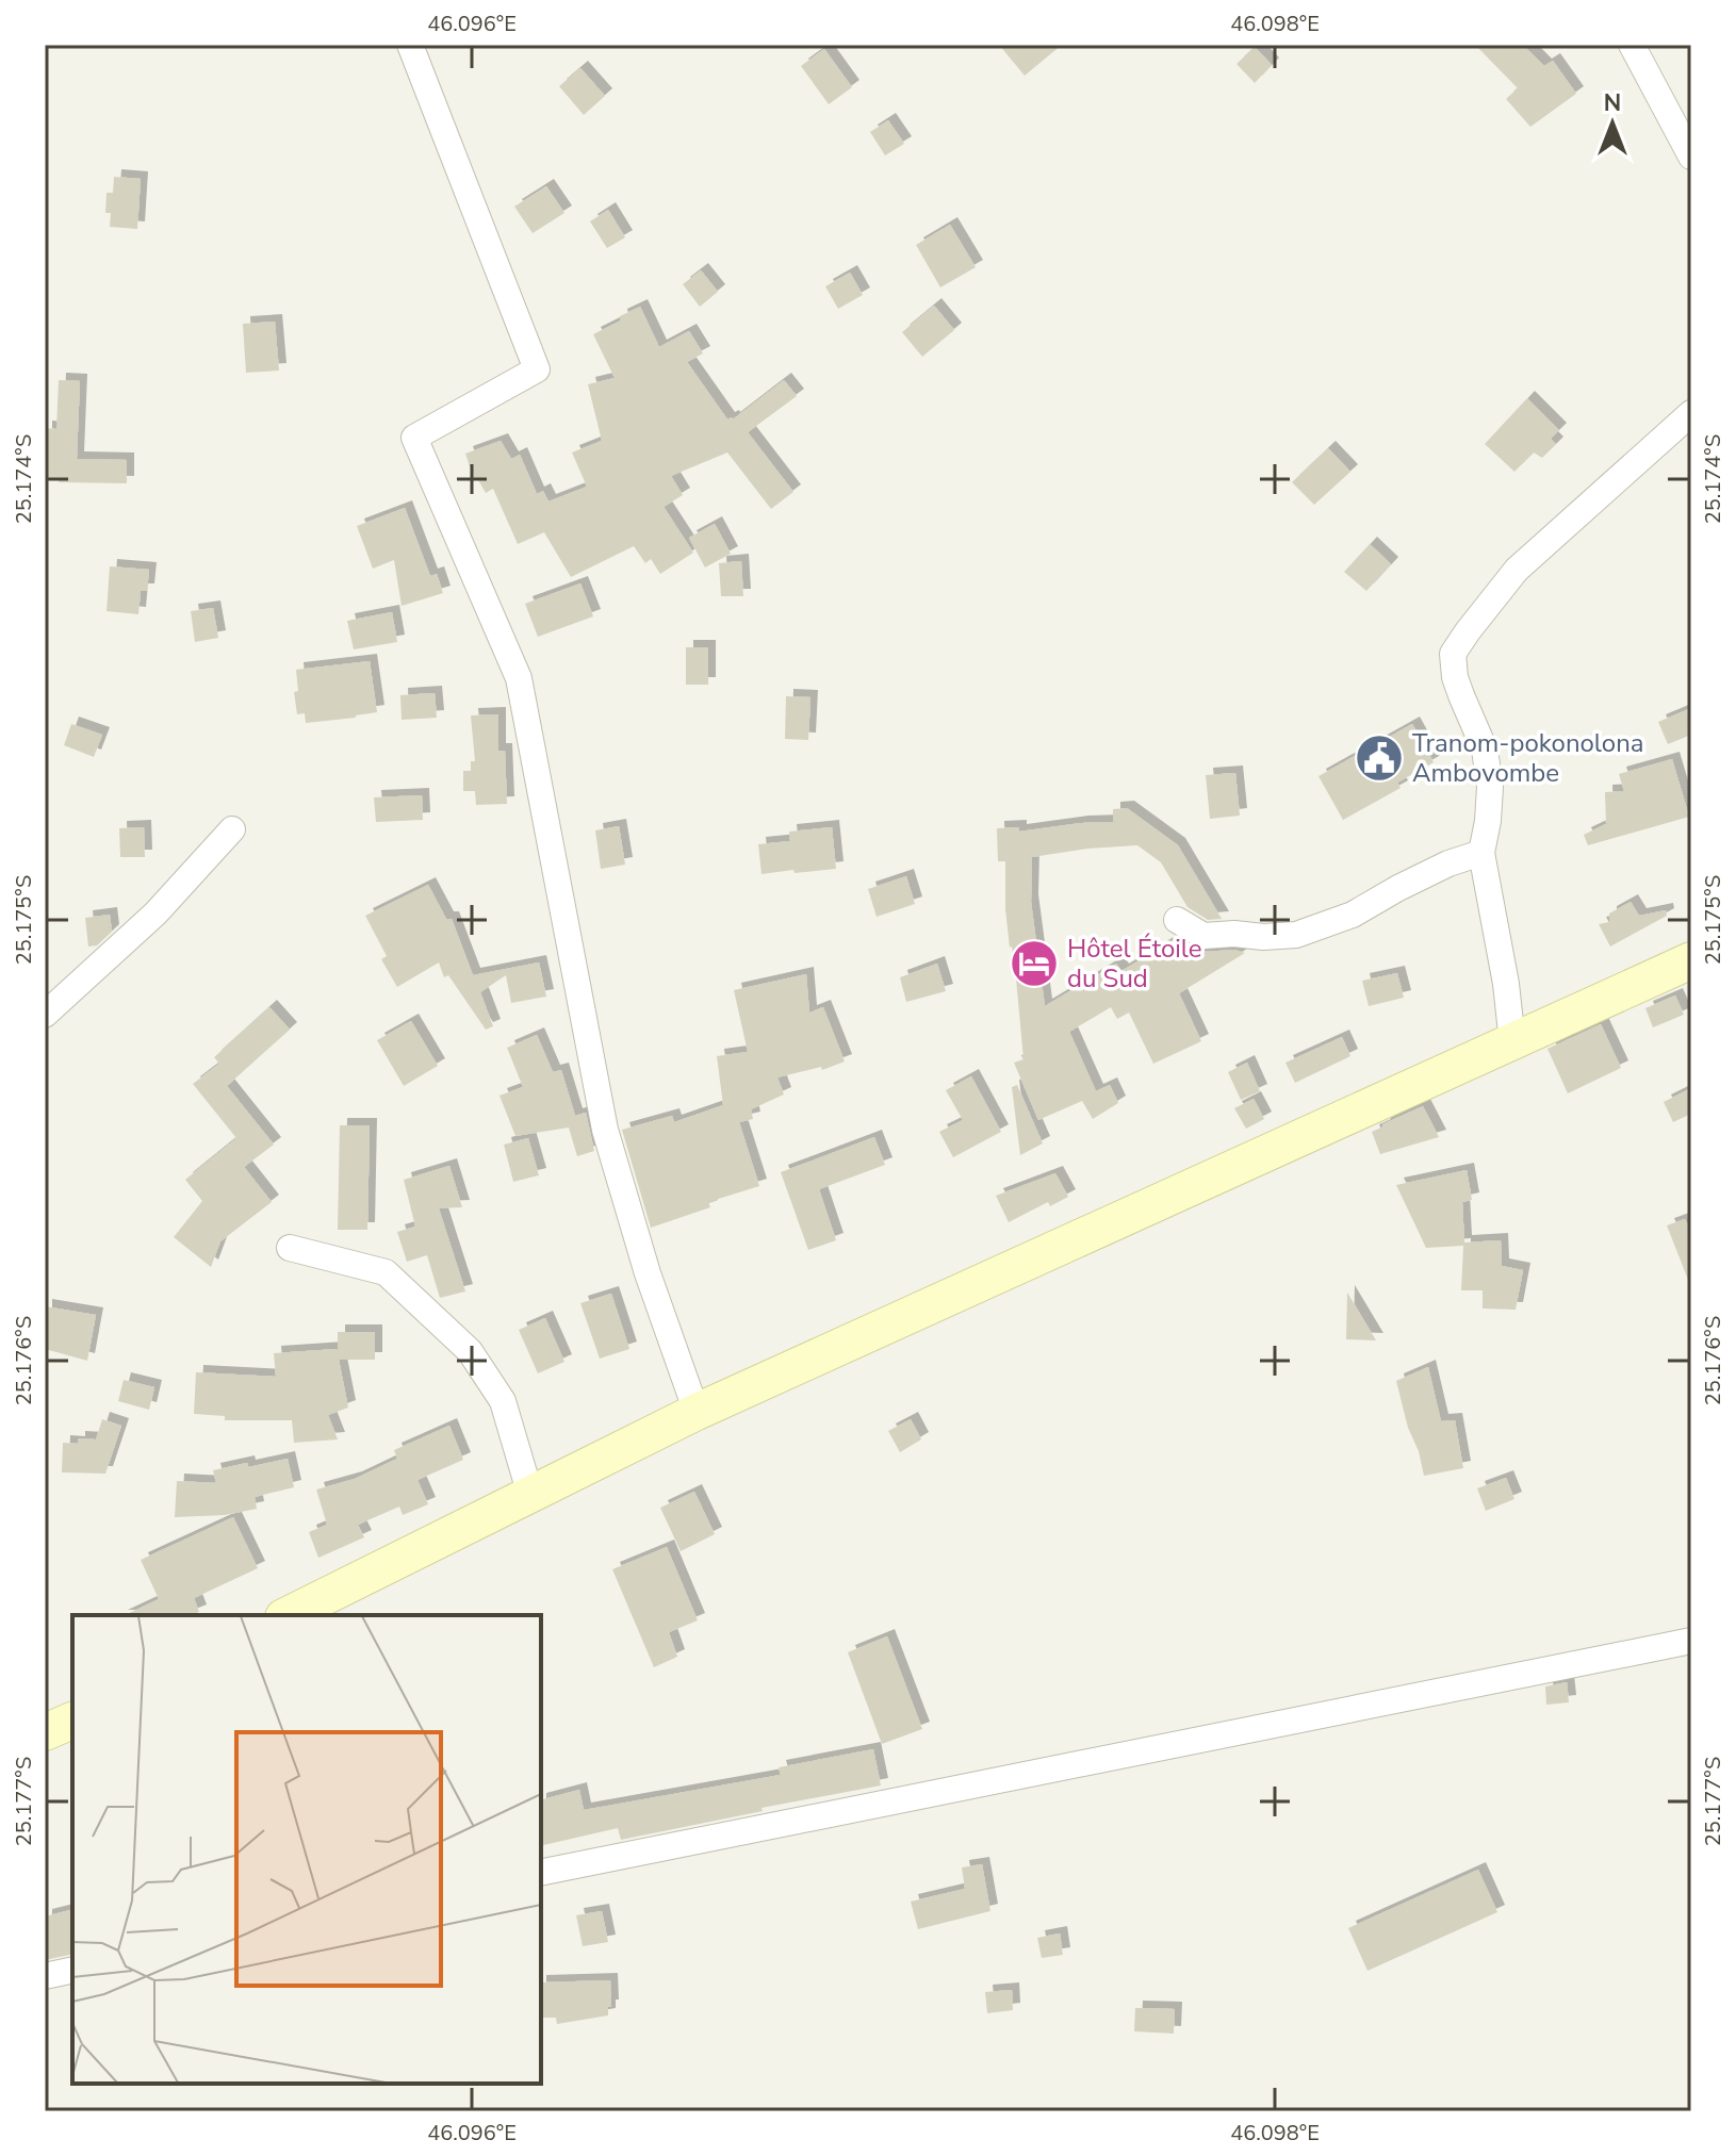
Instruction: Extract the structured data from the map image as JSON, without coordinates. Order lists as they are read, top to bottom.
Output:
{
  "places": {
    "public building": ["Tranom-pokonolona Ambovombe"],
    "hotel": ["Hôtel Étoile du Sud"]
  },
  "north": "top",
  "coordinates": [
    "46.096°E",
    "46.098°E",
    "25.174°S",
    "25.175°S",
    "25.176°S",
    "25.177°S"
  ]
}
